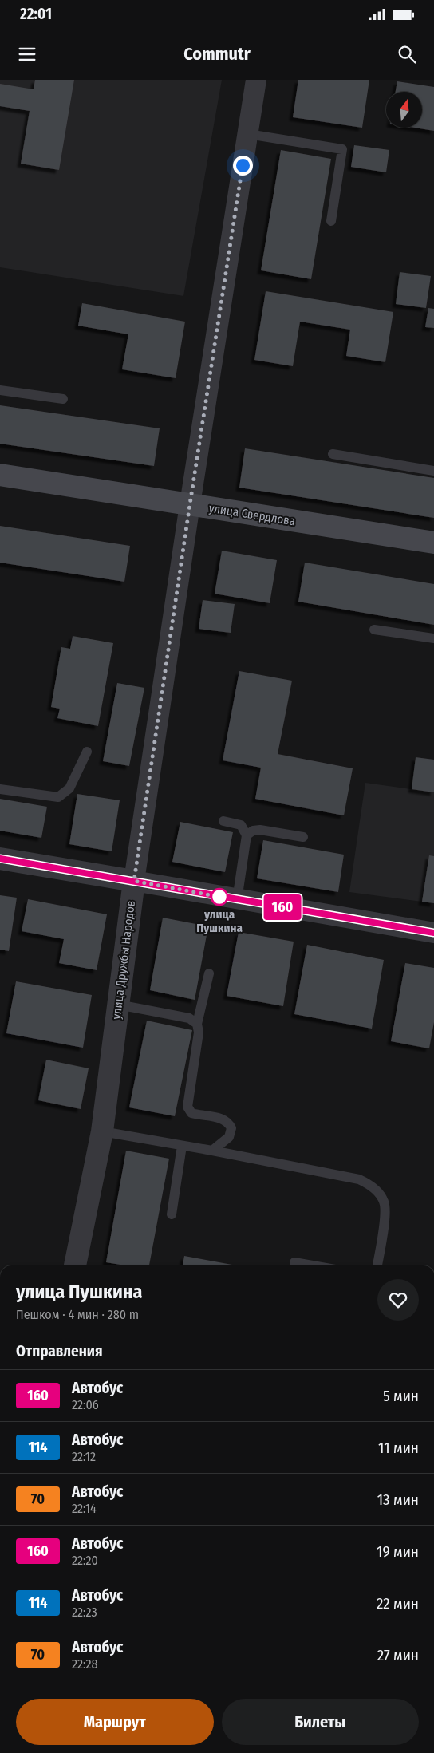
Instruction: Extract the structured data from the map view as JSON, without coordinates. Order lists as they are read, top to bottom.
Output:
{
  "streets": {
    "main road": ["улица Свердлова"],
    "street": ["улица Дружбы Народов"]
  },
  "crossings": [
    ["улица Свердлова", "улица Дружбы Народов"]
  ],
  "places": ["улица Пушкина"],
  "lines": ["bus line 160"],
  "north": "top",
  "page": {
    "status": "22:01",
    "header": "Commutr",
    "on_map": "160",
    "heading": [
      ["улица Пушкина", "Пешком · 4 мин · 280 m"],
      "Отправления"
    ],
    "list": [
      {
        "mark": "160",
        "name": "Автобус",
        "note": "22:06",
        "value": "5 мин"
      },
      {
        "mark": "114",
        "name": "Автобус",
        "note": "22:12",
        "value": "11 мин"
      },
      {
        "mark": "70",
        "name": "Автобус",
        "note": "22:14",
        "value": "13 мин"
      },
      {
        "mark": "160",
        "name": "Автобус",
        "note": "22:20",
        "value": "19 мин"
      },
      {
        "mark": "114",
        "name": "Автобус",
        "note": "22:23",
        "value": "22 мин"
      },
      {
        "mark": "70",
        "name": "Автобус",
        "note": "22:28",
        "value": "27 мин"
      }
    ],
    "buttons": ["Маршрут", "Билеты"]
  }
}
